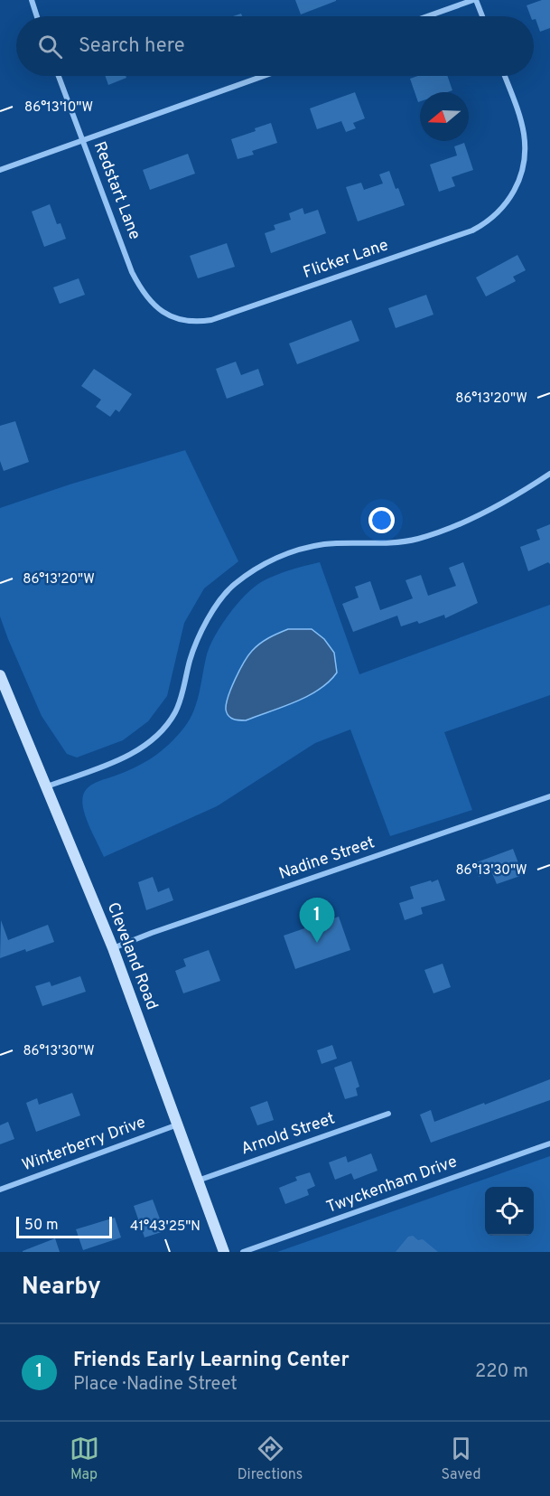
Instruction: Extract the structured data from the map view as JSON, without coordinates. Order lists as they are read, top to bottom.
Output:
{
  "streets": {
    "main road": ["Cleveland Road"],
    "street": [
      "Redstart Lane",
      "Flicker Lane",
      "Nadine Street",
      "Arnold Street",
      "Winterberry Drive",
      "Twyckenham Drive"
    ]
  },
  "crossings": [
    ["Redstart Lane", "Flicker Lane"],
    ["Nadine Street", "Cleveland Road"],
    ["Cleveland Road", "Arnold Street"],
    ["Cleveland Road", "Winterberry Drive"]
  ],
  "scale_bar": "50 m",
  "north": "left",
  "page": {
    "search": "Search here",
    "pins": "1",
    "scale": "50 m",
    "heading": "Nearby",
    "list": [
      {
        "mark": "1",
        "name": "Friends Early Learning Center",
        "note": "Place · Nadine Street",
        "value": "220 m"
      }
    ],
    "nav": ["Map", "Directions", "Saved"]
  },
  "coordinates": [
    "86°13'10\"W",
    "86°13'20\"W",
    "86°13'30\"W",
    "41°43'25\"N"
  ]
}
